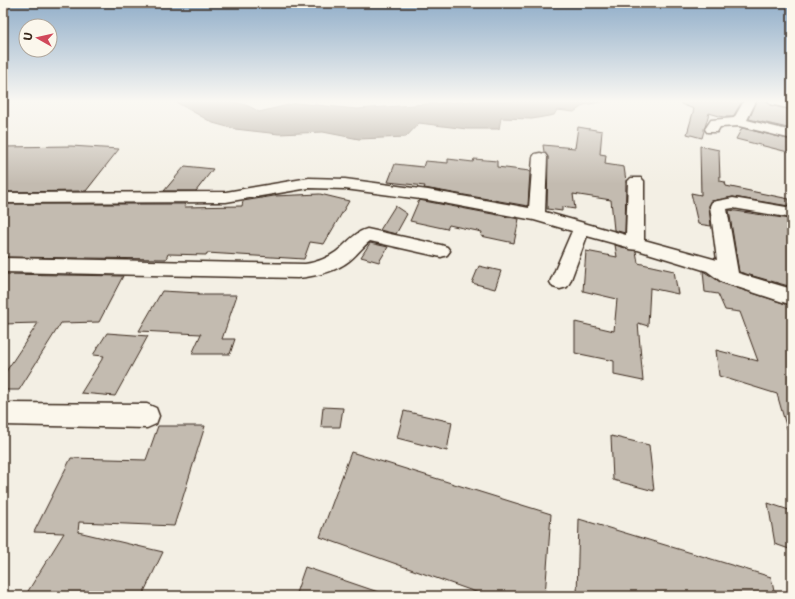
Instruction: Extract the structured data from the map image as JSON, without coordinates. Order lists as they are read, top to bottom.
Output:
{
  "north": "left"
}
